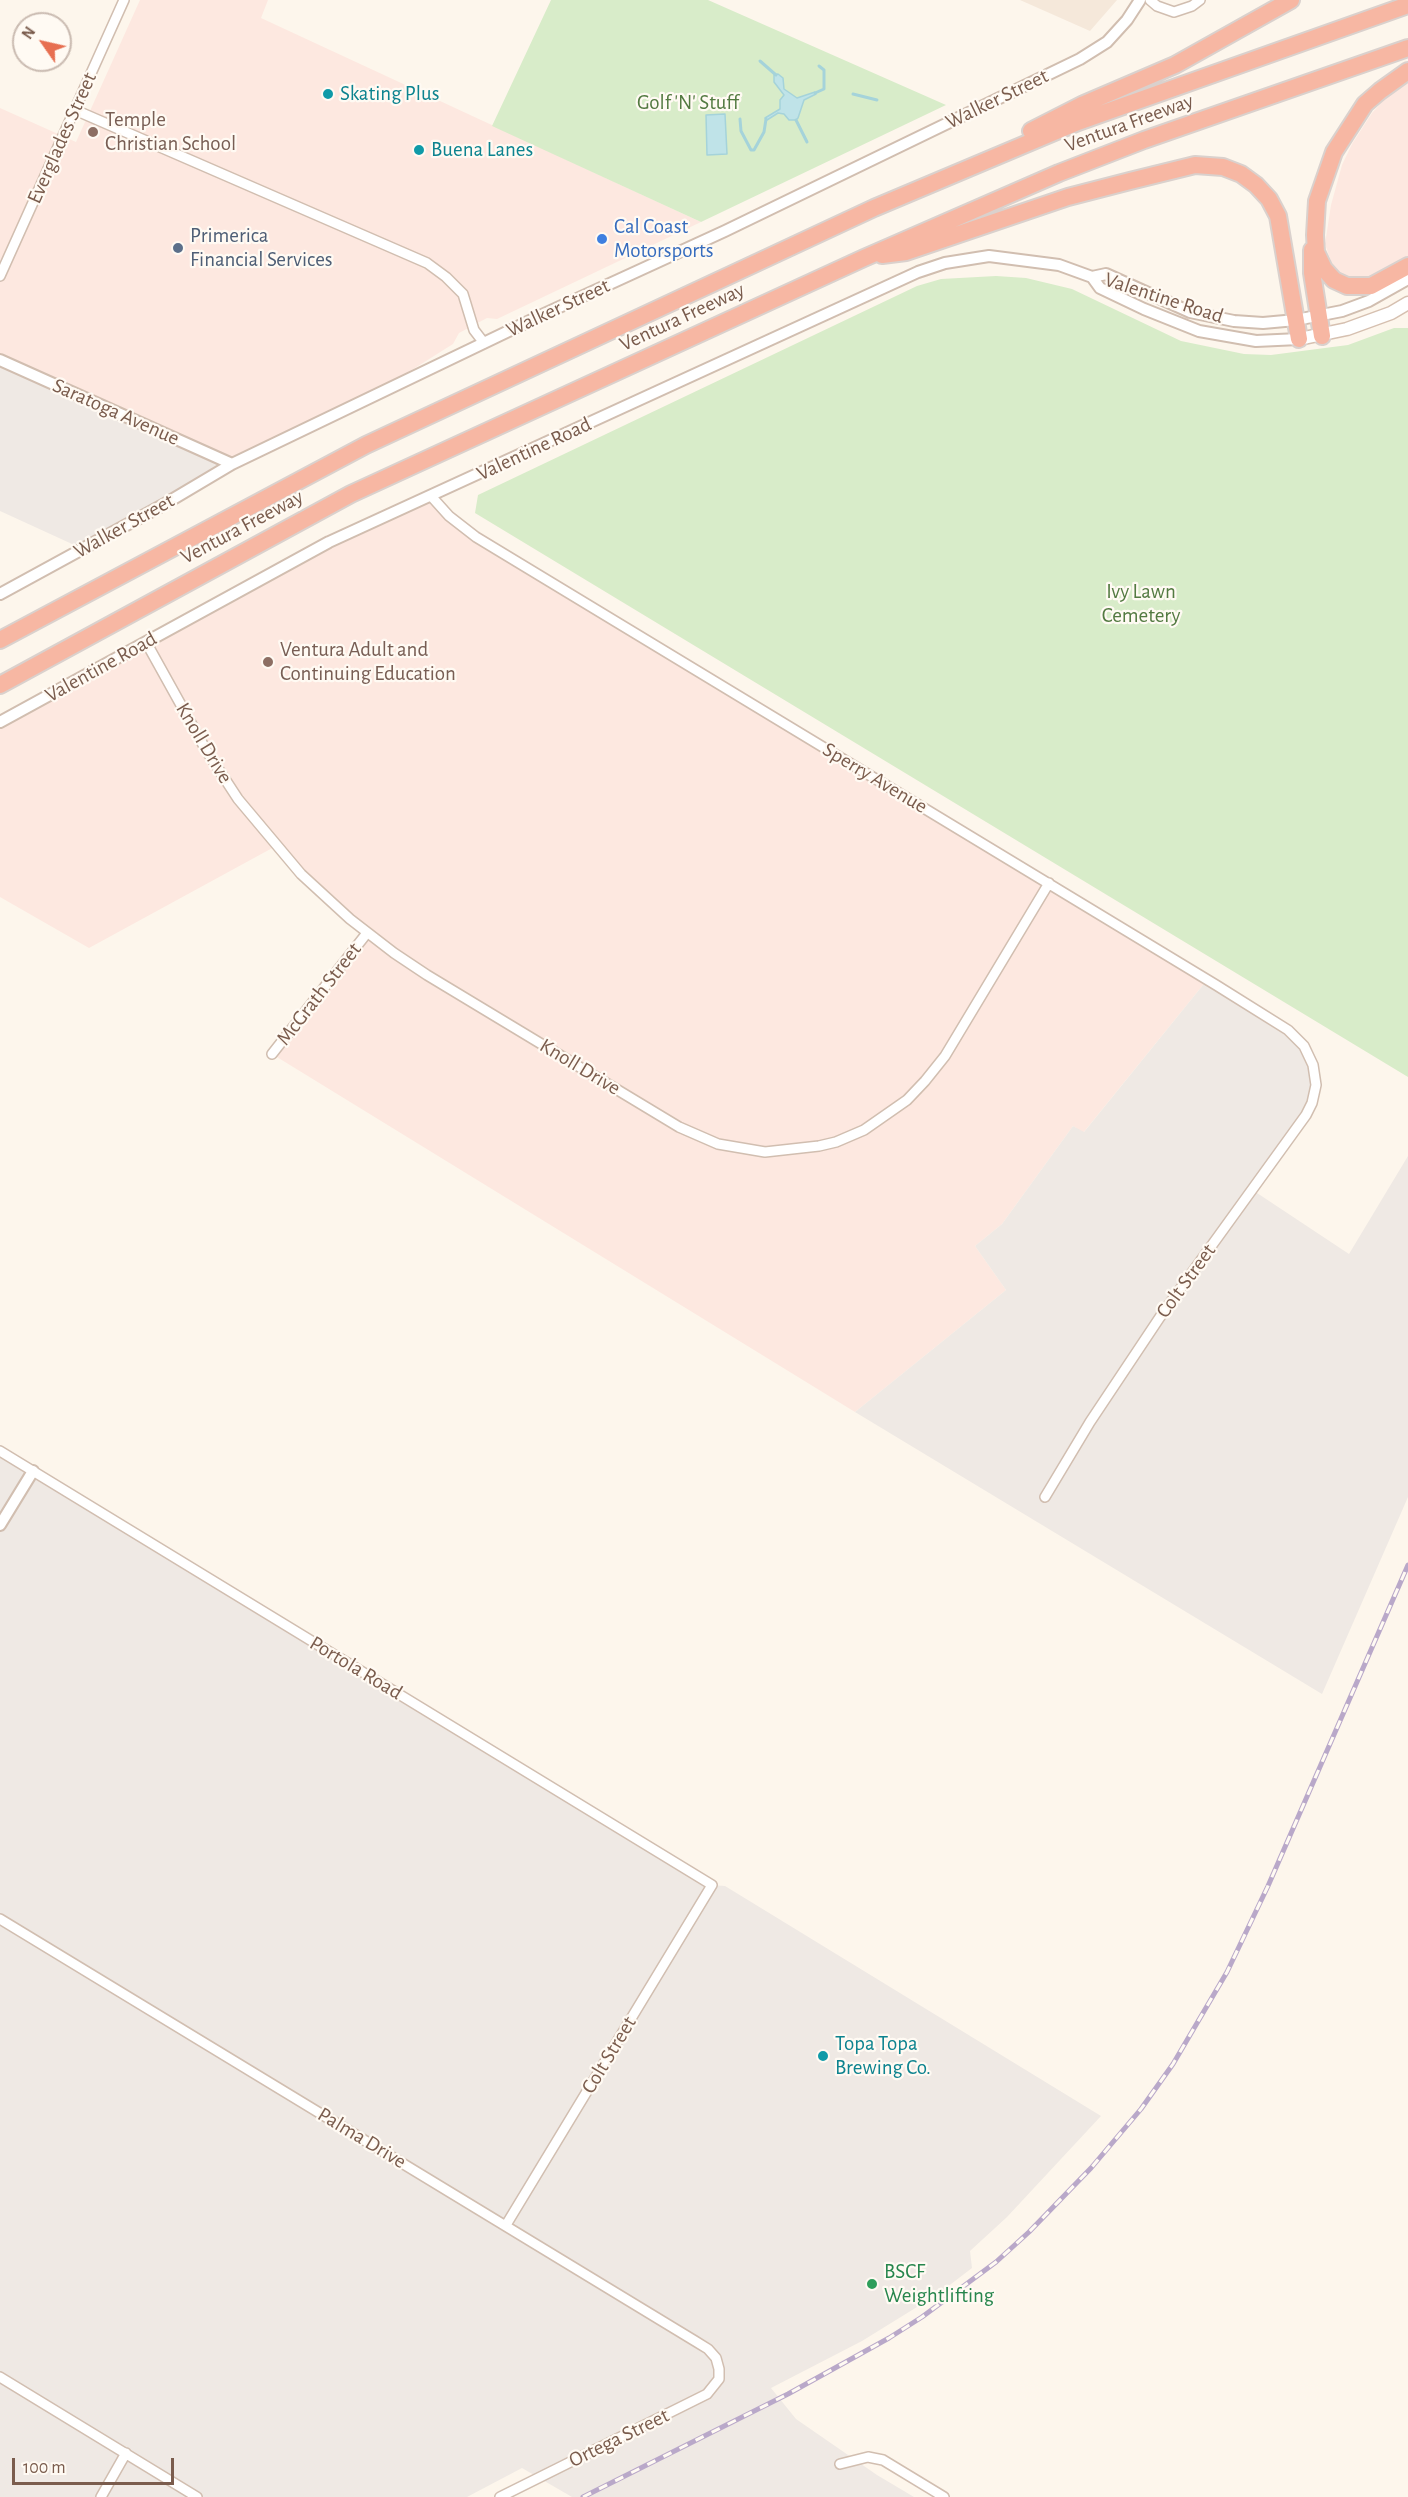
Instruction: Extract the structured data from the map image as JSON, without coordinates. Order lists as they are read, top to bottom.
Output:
{
  "streets": {
    "highway": ["Ventura Freeway"],
    "main road": ["Valentine Road"],
    "street": [
      "Walker Street",
      "Everglades Street",
      "Saratoga Avenue",
      "Knoll Drive",
      "Sperry Avenue",
      "McGrath Street",
      "Colt Street",
      "Portola Road",
      "Palma Drive",
      "Ortega Street"
    ]
  },
  "crossings": [
    ["Walker Street", "Saratoga Avenue"],
    ["Valentine Road", "Knoll Drive"],
    ["Valentine Road", "Sperry Avenue"],
    ["Knoll Drive", "Sperry Avenue"],
    ["Knoll Drive", "McGrath Street"],
    ["Sperry Avenue", "Colt Street"],
    ["Colt Street", "Portola Road"],
    ["Colt Street", "Palma Drive"],
    ["Palma Drive", "Ortega Street"]
  ],
  "parks": ["Golf 'N' Stuff", "Ivy Lawn Cemetery"],
  "places": [
    "Skating Plus",
    "Temple Christian School",
    "Buena Lanes",
    "Cal Coast Motorsports",
    "Primerica Financial Services",
    "Ventura Adult and Continuing Education",
    "Topa Topa Brewing Co.",
    "BSCF Weightlifting"
  ],
  "scale_bar": "100 m",
  "north": "top left"
}
